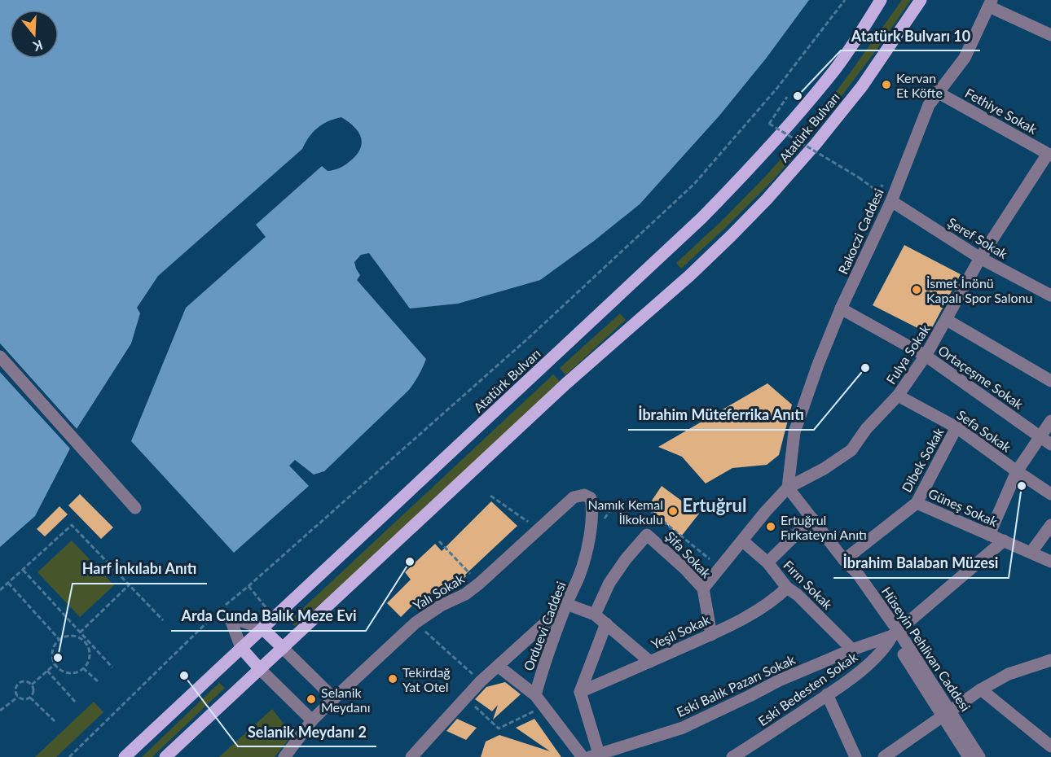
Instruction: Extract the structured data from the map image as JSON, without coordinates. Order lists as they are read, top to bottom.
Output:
{
  "streets": {
    "main road": ["Atatürk Bulvarı"],
    "street": [
      "Fethiye Sokak",
      "Rakoczi Caddesi",
      "Şeref Sokak",
      "Fulya Sokak",
      "Ortaçeşme Sokak",
      "Sefa Sokak",
      "Dibek Sokak",
      "Güneş Sokak",
      "Şifa Sokak",
      "Fırın Sokak",
      "Yalı Sokak",
      "Orduevi Caddesi",
      "Yeşil Sokak",
      "Hüseyin Pehlivan Caddesi",
      "Eski Balık Pazarı Sokak",
      "Eski Bedesten Sokak"
    ]
  },
  "crossings": [
    ["Fethiye Sokak", "Rakoczi Caddesi"],
    ["Fethiye Sokak", "Fulya Sokak"],
    ["Rakoczi Caddesi", "Şeref Sokak"],
    ["Rakoczi Caddesi", "Fulya Sokak"],
    ["Rakoczi Caddesi", "Ortaçeşme Sokak"],
    ["Rakoczi Caddesi", "Hüseyin Pehlivan Caddesi"],
    ["Şeref Sokak", "Fulya Sokak"],
    ["Fulya Sokak", "Ortaçeşme Sokak"],
    ["Fulya Sokak", "Sefa Sokak"],
    ["Fulya Sokak", "Şifa Sokak"],
    ["Fulya Sokak", "Fırın Sokak"],
    ["Fulya Sokak", "Hüseyin Pehlivan Caddesi"],
    ["Sefa Sokak", "Dibek Sokak"],
    ["Dibek Sokak", "Güneş Sokak"],
    ["Dibek Sokak", "Hüseyin Pehlivan Caddesi"],
    ["Güneş Sokak", "Eski Bedesten Sokak"],
    ["Şifa Sokak", "Yeşil Sokak"],
    ["Fırın Sokak", "Yeşil Sokak"],
    ["Fırın Sokak", "Eski Balık Pazarı Sokak"],
    ["Yalı Sokak", "Orduevi Caddesi"],
    ["Hüseyin Pehlivan Caddesi", "Eski Balık Pazarı Sokak"],
    ["Hüseyin Pehlivan Caddesi", "Eski Bedesten Sokak"],
    ["Eski Balık Pazarı Sokak", "Eski Bedesten Sokak"]
  ],
  "districts": ["Ertuğrul"],
  "places": [
    "Kervan Et Köfte",
    "Atatürk Bulvarı 10",
    "İsmet İnönü Kapalı Spor Salonu",
    "İbrahim Müteferrika Anıtı",
    "İbrahim Balaban Müzesi",
    "Namık Kemal İlkokulu",
    "Ertuğrul Fırkateyni Anıtı",
    "Arda Cunda Balık Meze Evi",
    "Harf İnkılabı Anıtı",
    "Selanik Meydanı 2",
    "Tekirdağ Yat Otel",
    "Selanik Meydanı"
  ],
  "north": "bottom"
}
